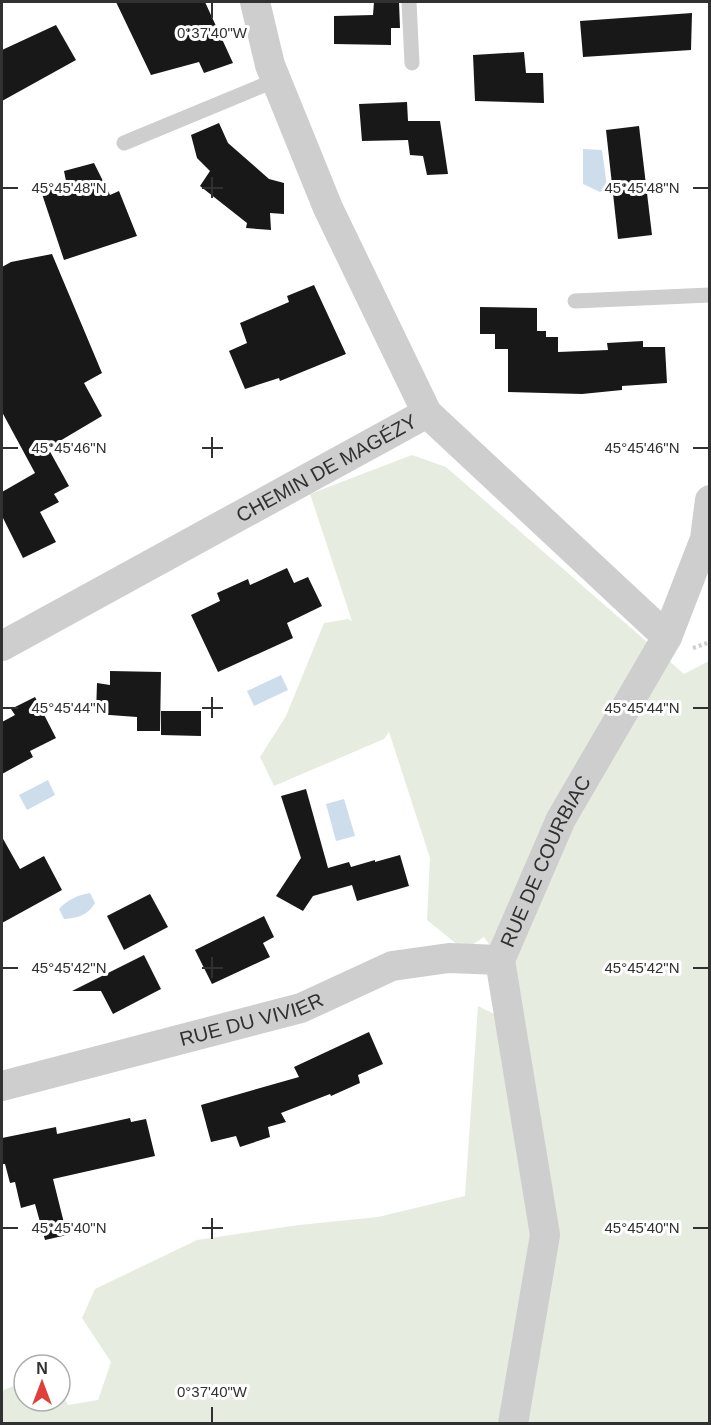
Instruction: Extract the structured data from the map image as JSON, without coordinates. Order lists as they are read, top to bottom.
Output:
{
  "streets": {
    "street": ["CHEMIN DE MAGÉZY", "RUE DE COURBIAC", "RUE DU VIVIER"]
  },
  "crossings": [
    ["CHEMIN DE MAGÉZY", "RUE DE COURBIAC"],
    ["RUE DE COURBIAC", "RUE DU VIVIER"]
  ],
  "north": "top",
  "coordinates": [
    "0°37'40\"W",
    "45°45'48\"N",
    "45°45'46\"N",
    "45°45'44\"N",
    "45°45'42\"N",
    "45°45'40\"N"
  ]
}
